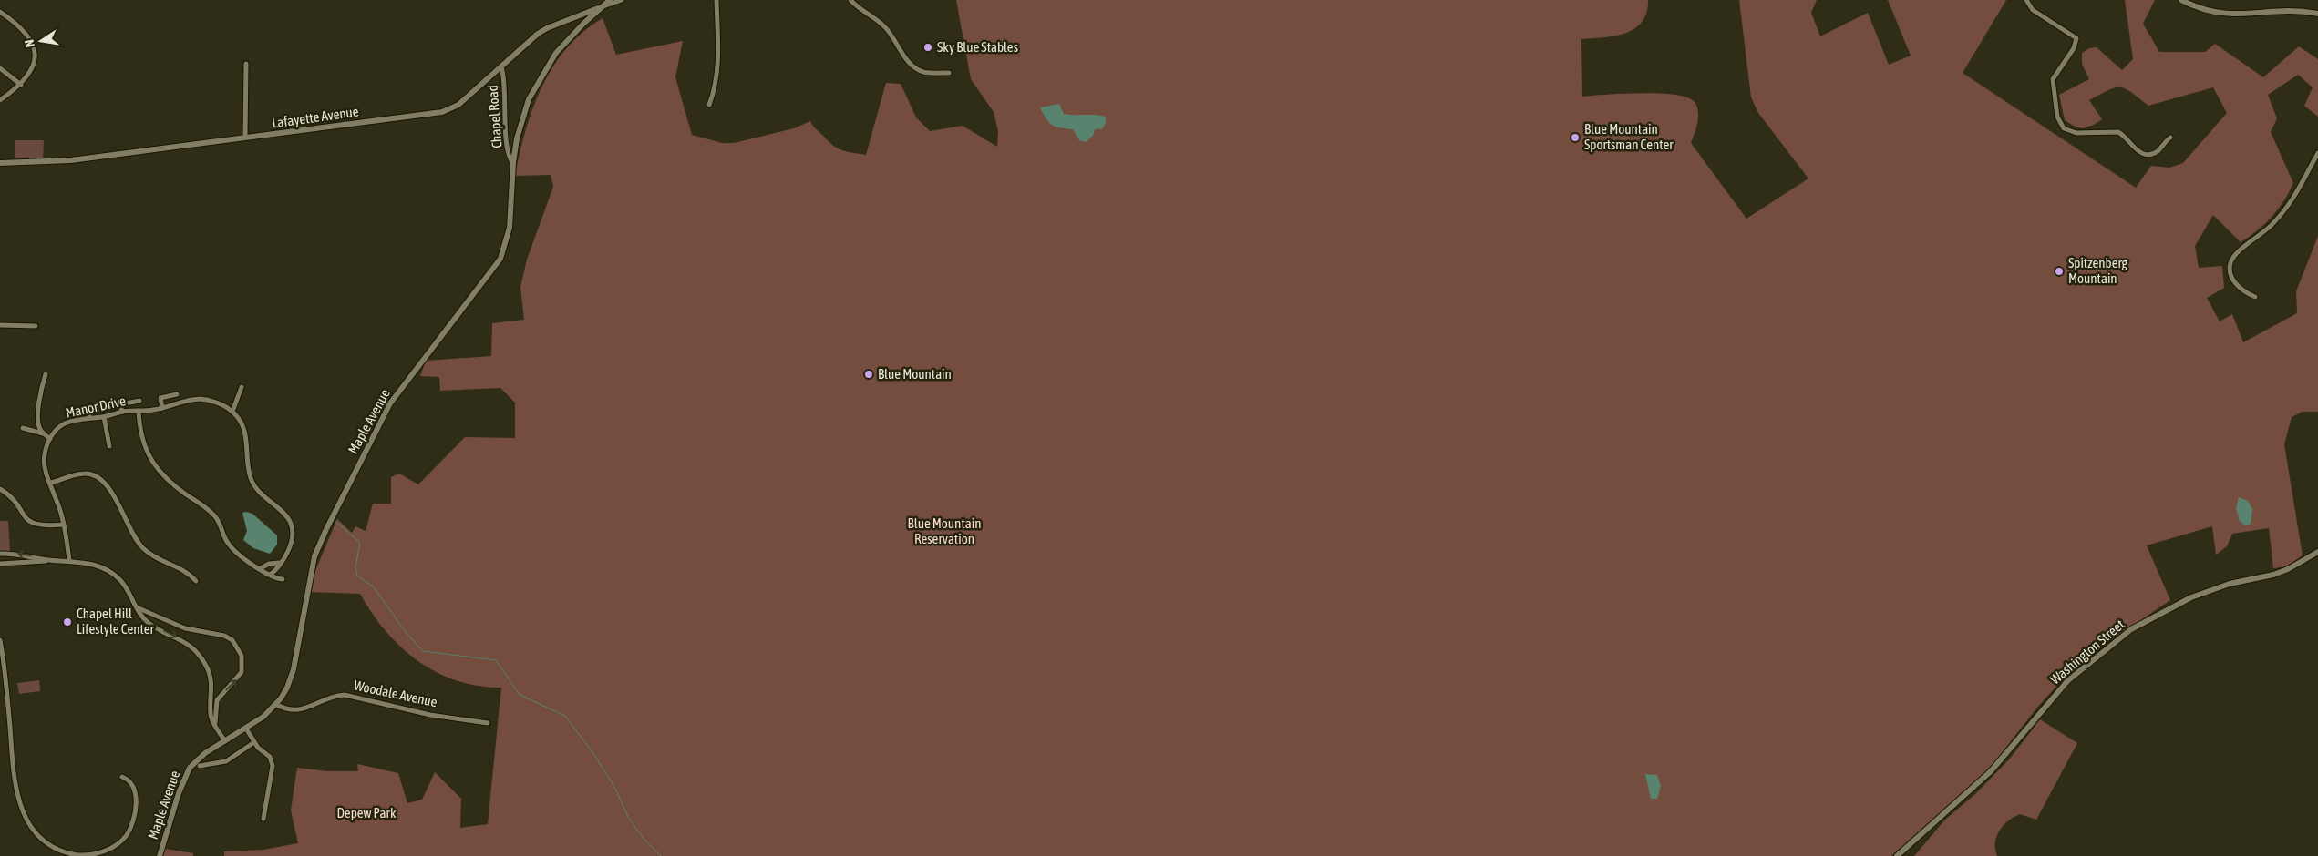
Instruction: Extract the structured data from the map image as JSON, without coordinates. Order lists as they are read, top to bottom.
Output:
{
  "streets": {
    "street": [
      "Chapel Road",
      "Lafayette Avenue",
      "Manor Drive",
      "Maple Avenue",
      "Washington Street",
      "Woodale Avenue"
    ]
  },
  "crossings": [
    ["Chapel Road", "Lafayette Avenue"],
    ["Chapel Road", "Maple Avenue"],
    ["Lafayette Avenue", "Maple Avenue"],
    ["Maple Avenue", "Woodale Avenue"]
  ],
  "parks": ["Blue Mountain Reservation", "Depew Park"],
  "places": [
    "Sky Blue Stables",
    "Blue Mountain Sportsman Center",
    "Spitzenberg Mountain",
    "Blue Mountain",
    "Chapel Hill Lifestyle Center"
  ],
  "north": "left"
}
